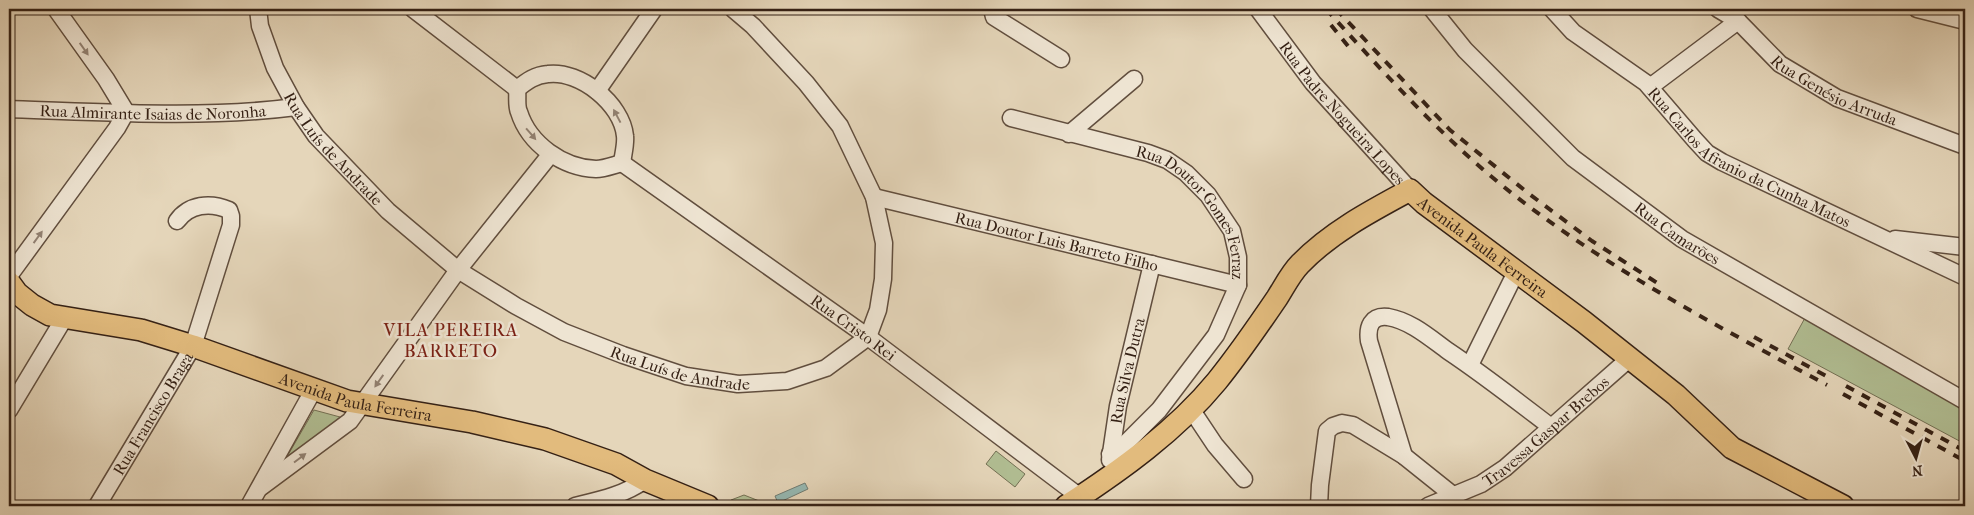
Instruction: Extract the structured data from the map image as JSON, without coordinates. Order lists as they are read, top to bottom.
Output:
{
  "streets": {
    "main road": ["Avenida Paula Ferreira"],
    "street": [
      "Rua Genésio Arruda",
      "Rua Almirante Isaias de Noronha",
      "Rua Padre Nogueira Lopes",
      "Rua Luís de Andrade",
      "Rua Carlos Afranio da Cunha Matos",
      "Rua Doutor Gomes Ferraz",
      "Rua Camarões",
      "Rua Doutor Luis Barreto Filho",
      "Rua Cristo Rei",
      "Rua Silva Dutra",
      "Rua Francisco Braga",
      "Travessa Gaspar Brebos"
    ]
  },
  "crossings": [
    ["Rua Almirante Isaias de Noronha", "Rua Luís de Andrade"],
    ["Rua Padre Nogueira Lopes", "Avenida Paula Ferreira"],
    ["Rua Luís de Andrade", "Rua Cristo Rei"],
    ["Rua Doutor Gomes Ferraz", "Rua Doutor Luis Barreto Filho"],
    ["Rua Doutor Gomes Ferraz", "Rua Silva Dutra"],
    ["Rua Doutor Luis Barreto Filho", "Rua Silva Dutra"],
    ["Avenida Paula Ferreira", "Rua Cristo Rei"],
    ["Avenida Paula Ferreira", "Rua Silva Dutra"],
    ["Avenida Paula Ferreira", "Rua Francisco Braga"],
    ["Avenida Paula Ferreira", "Travessa Gaspar Brebos"]
  ],
  "districts": ["VILA PEREIRA BARRETO"],
  "north": "bottom"
}
